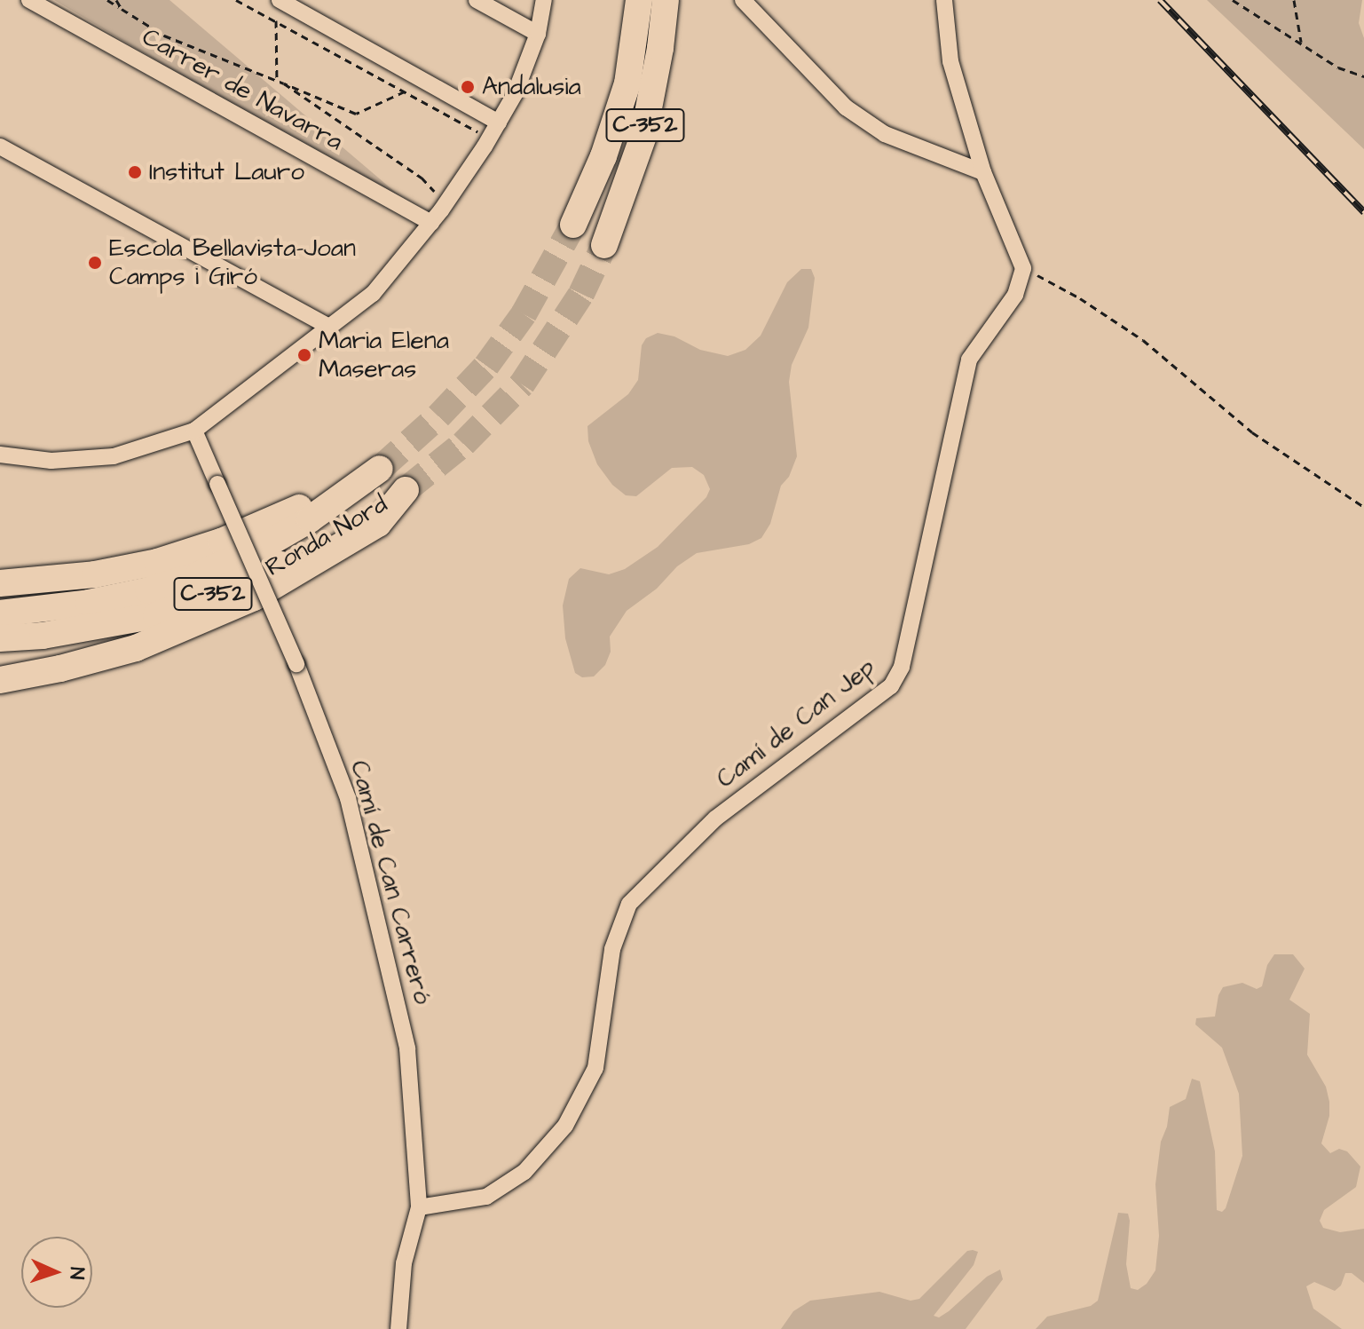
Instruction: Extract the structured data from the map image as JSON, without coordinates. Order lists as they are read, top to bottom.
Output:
{
  "streets": {
    "highway": ["C-352", "Ronda Nord"],
    "street": ["Carrer de Navarra", "Camí de Can Jep", "Camí de Can Carreró"]
  },
  "crossings": [
    ["Camí de Can Jep", "Camí de Can Carreró"]
  ],
  "places": [
    "Andalusia",
    "Institut Lauro",
    "Escola Bellavista-Joan Camps i Giró",
    "Maria Elena Maseras"
  ],
  "north": "right"
}
